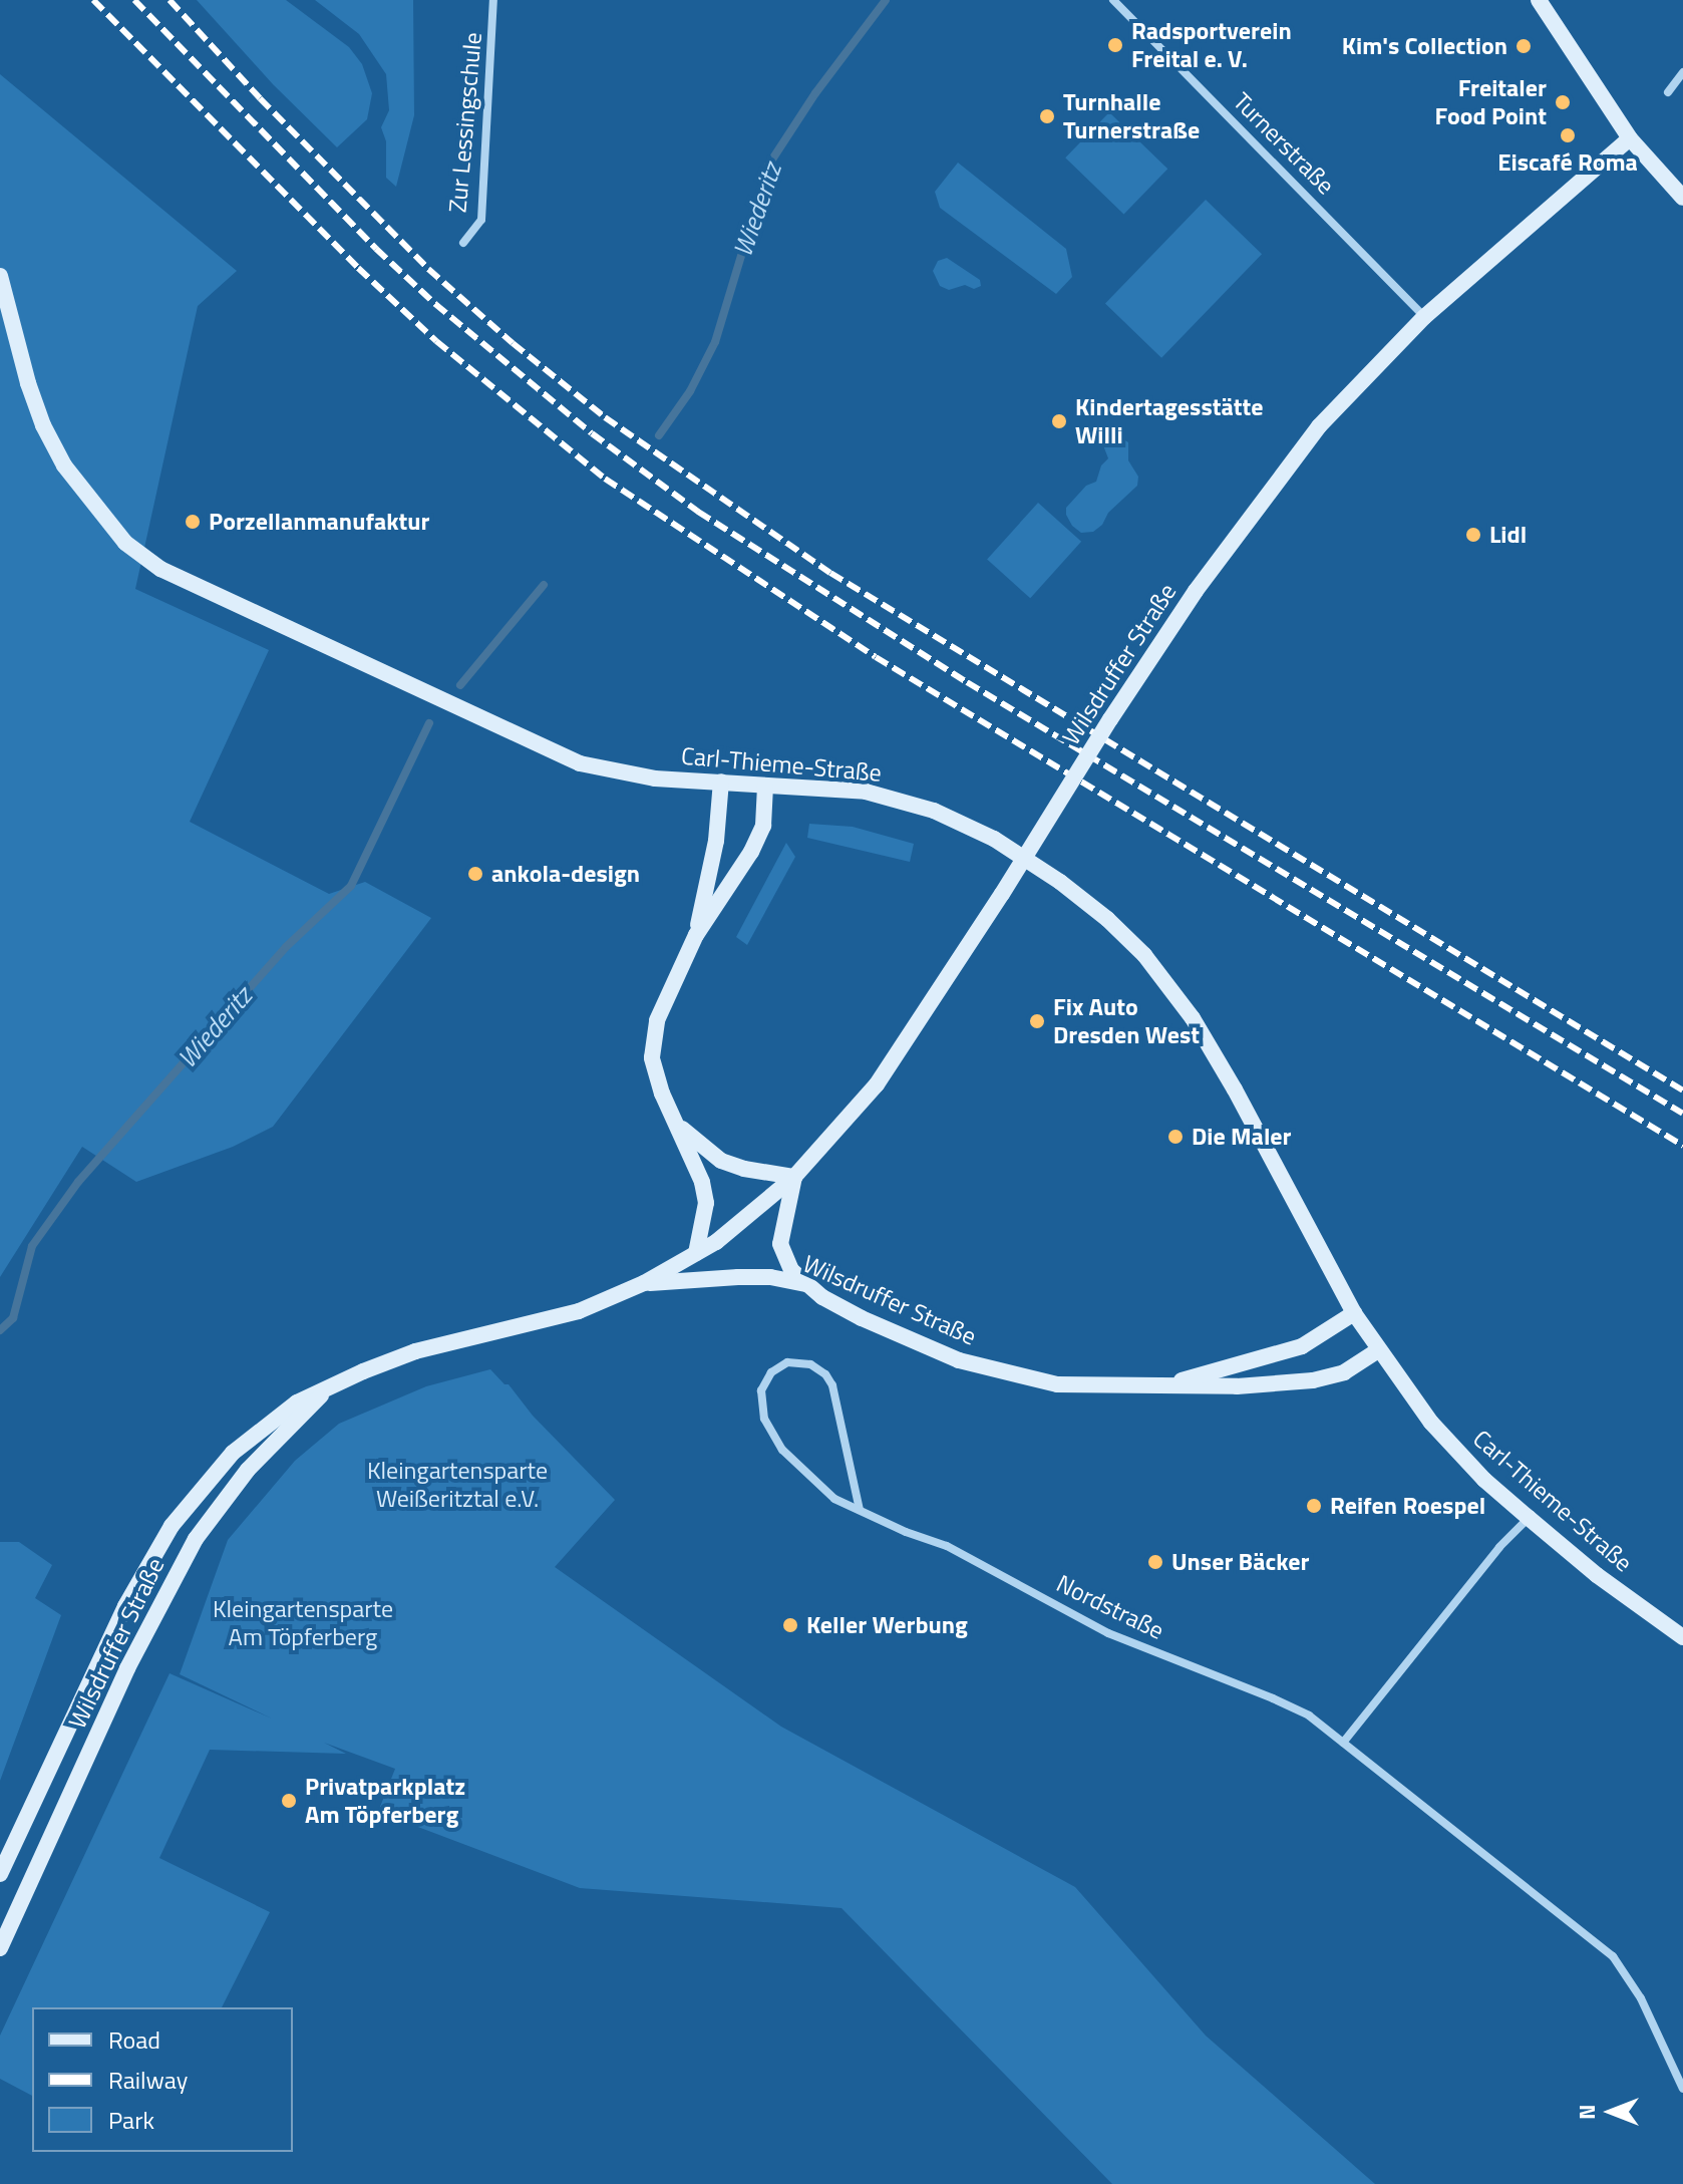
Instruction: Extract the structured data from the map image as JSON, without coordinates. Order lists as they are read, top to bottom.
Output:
{
  "streets": {
    "main road": ["Wilsdruffer Straße", "Carl-Thieme-Straße"],
    "street": ["Zur Lessingschule", "Turnerstraße", "Nordstraße"]
  },
  "crossings": [
    ["Turnerstraße", "Wilsdruffer Straße"],
    ["Wilsdruffer Straße", "Carl-Thieme-Straße"]
  ],
  "water": ["Wiederitz"],
  "parks": ["Kleingartensparte Weißeritztal e.V.", "Kleingartensparte Am Töpferberg"],
  "places": [
    "Radsportverein Freital e. V.",
    "Kim's Collection",
    "Freitaler Food Point",
    "Turnhalle Turnerstraße",
    "Eiscafé Roma",
    "Kindertagesstätte Willi",
    "Porzellanmanufaktur",
    "Lidl",
    "ankola-design",
    "Fix Auto Dresden West",
    "Die Maler",
    "Reifen Roespel",
    "Unser Bäcker",
    "Keller Werbung",
    "Privatparkplatz Am Töpferberg"
  ],
  "legend": ["Road", "Railway", "Park"],
  "north": "left"
}
